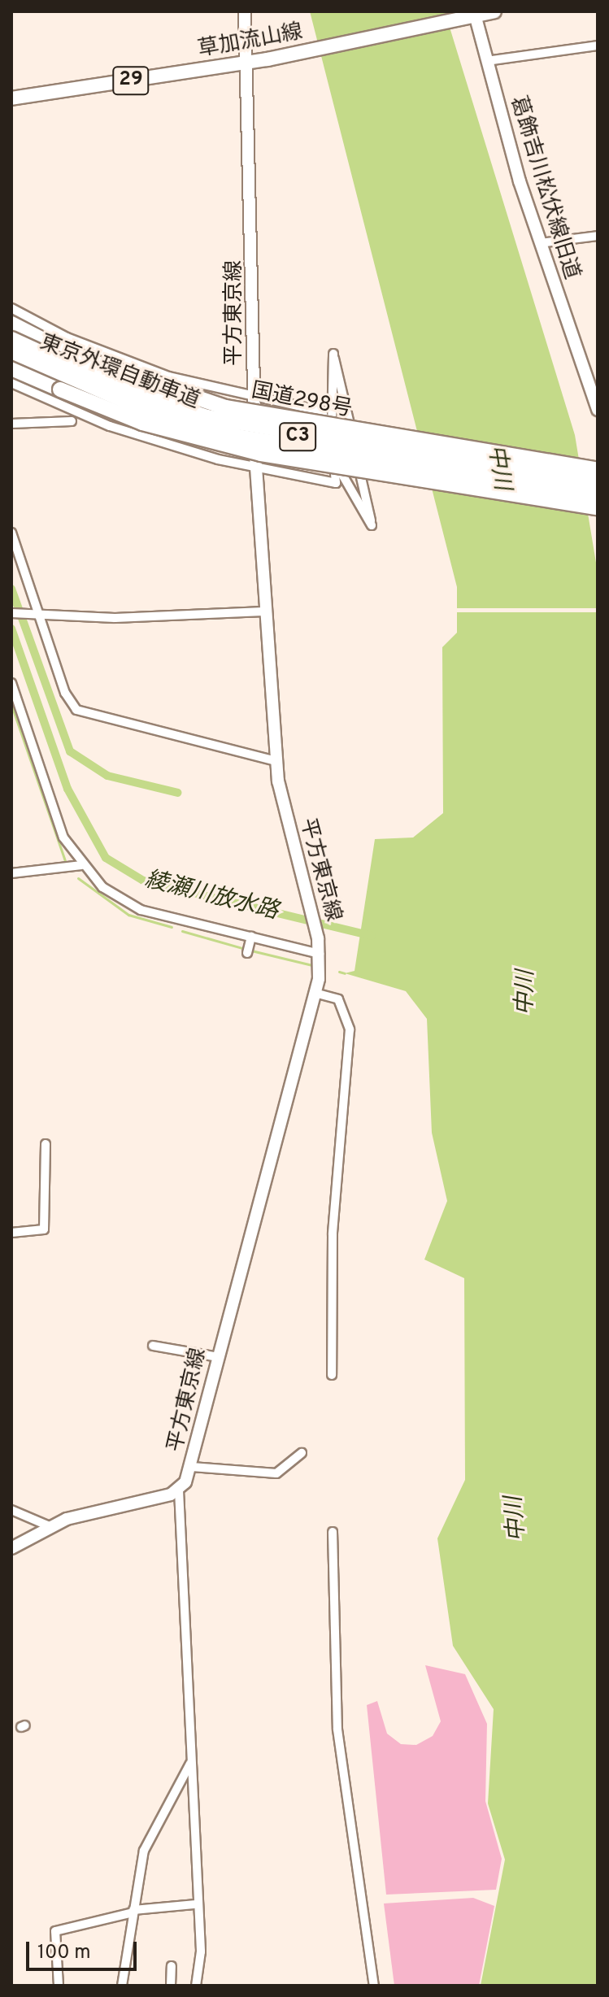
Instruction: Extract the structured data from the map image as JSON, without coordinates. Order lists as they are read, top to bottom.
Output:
{
  "streets": {
    "highway": ["東京外環自動車道", "国道298号", "C3"],
    "main road": [
      "草加流山線",
      "29",
      "葛飾吉川松伏線旧道",
      "平方東京線"
    ]
  },
  "crossings": [
    ["草加流山線", "葛飾吉川松伏線旧道"],
    ["草加流山線", "平方東京線"]
  ],
  "water": ["中川", "綾瀬川放水路"],
  "scale_bar": "100 m"
}
